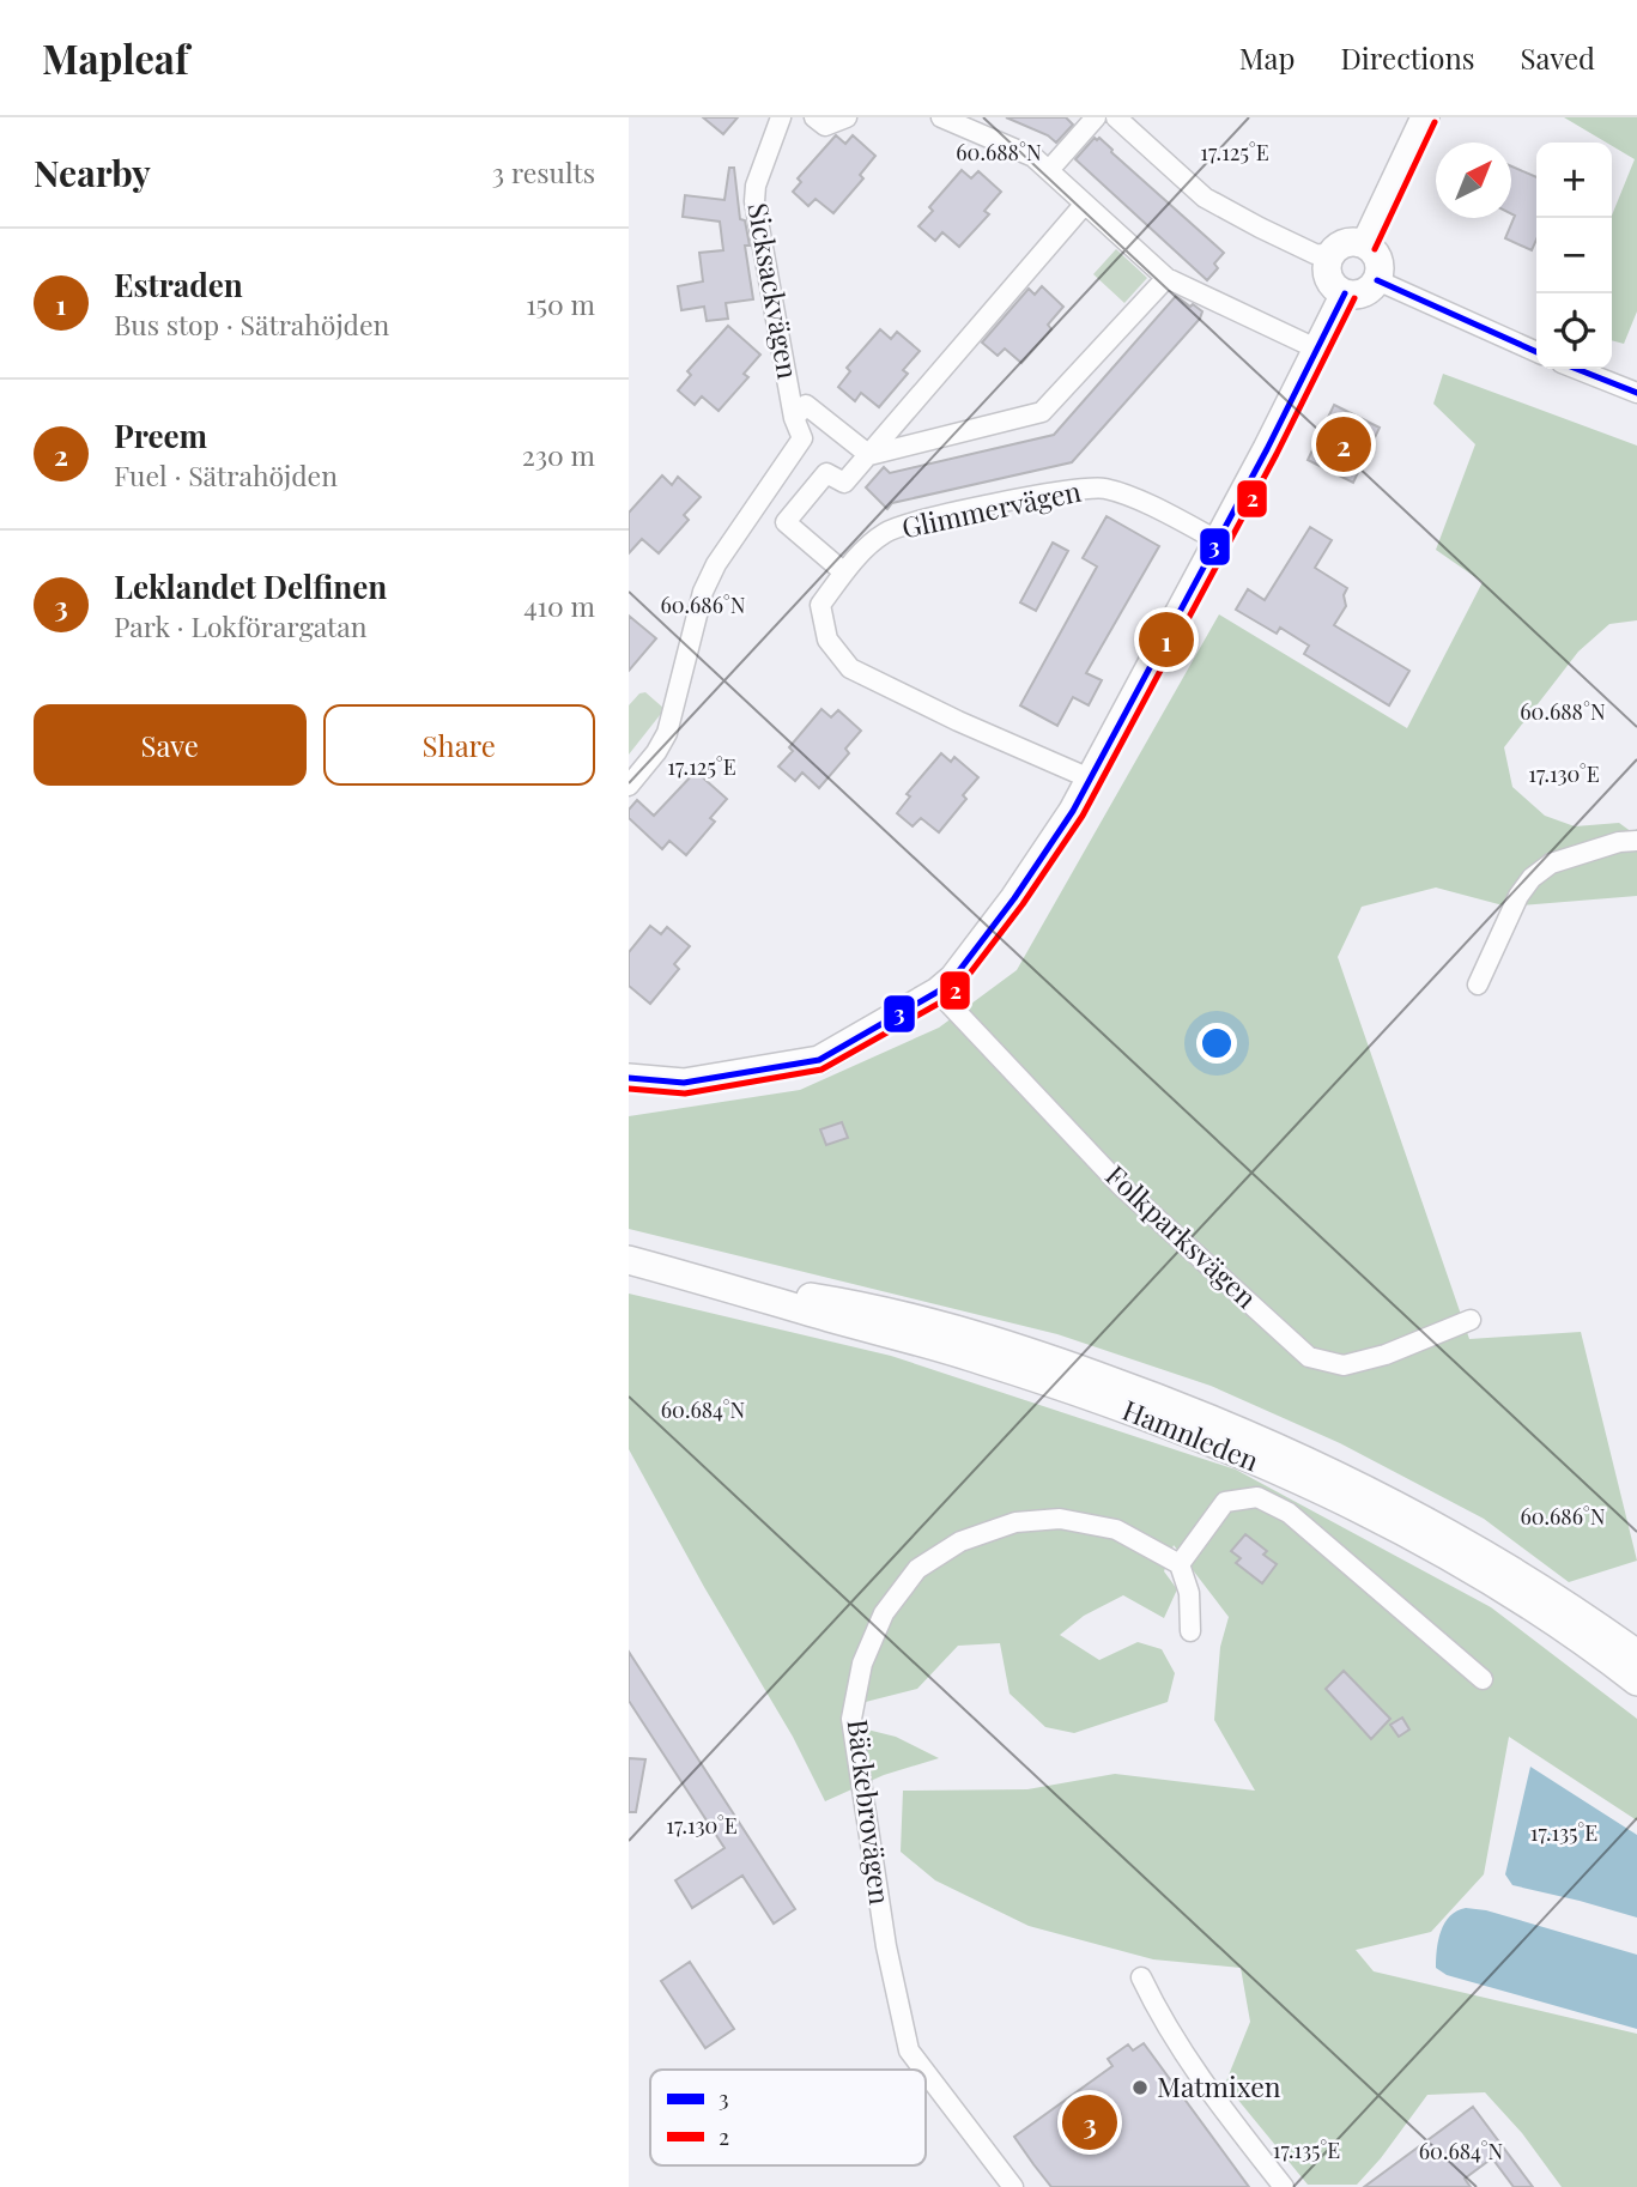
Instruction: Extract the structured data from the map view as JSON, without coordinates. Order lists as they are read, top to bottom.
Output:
{
  "streets": {
    "main road": ["Hamnleden"],
    "street": [
      "Sicksackvägen",
      "Glimmervägen",
      "Folkparksvägen",
      "Bäckebrovägen"
    ]
  },
  "places": ["Matmixen"],
  "lines": ["transit line 2", "transit line 3"],
  "legend": ["3", "2"],
  "north": "top right",
  "page": {
    "header": "Mapleaf",
    "nav": ["Map", "Directions", "Saved"],
    "heading": ["Nearby", "3 results"],
    "map_buttons": ["+", "−"],
    "list": [
      {
        "mark": "1",
        "name": "Estraden",
        "note": "Bus stop · Sätrahöjden",
        "value": "150 m"
      },
      {
        "mark": "2",
        "name": "Preem",
        "note": "Fuel · Sätrahöjden",
        "value": "230 m"
      },
      {
        "mark": "3",
        "name": "Leklandet Delfinen",
        "note": "Park · Lokförargatan",
        "value": "410 m"
      }
    ],
    "pins": ["2", "1", "3"],
    "buttons": ["Save", "Share"]
  },
  "coordinates": [
    "60.688°N",
    "17.125°E",
    "60.686°N",
    "17.130°E",
    "60.684°N",
    "17.135°E"
  ]
}
